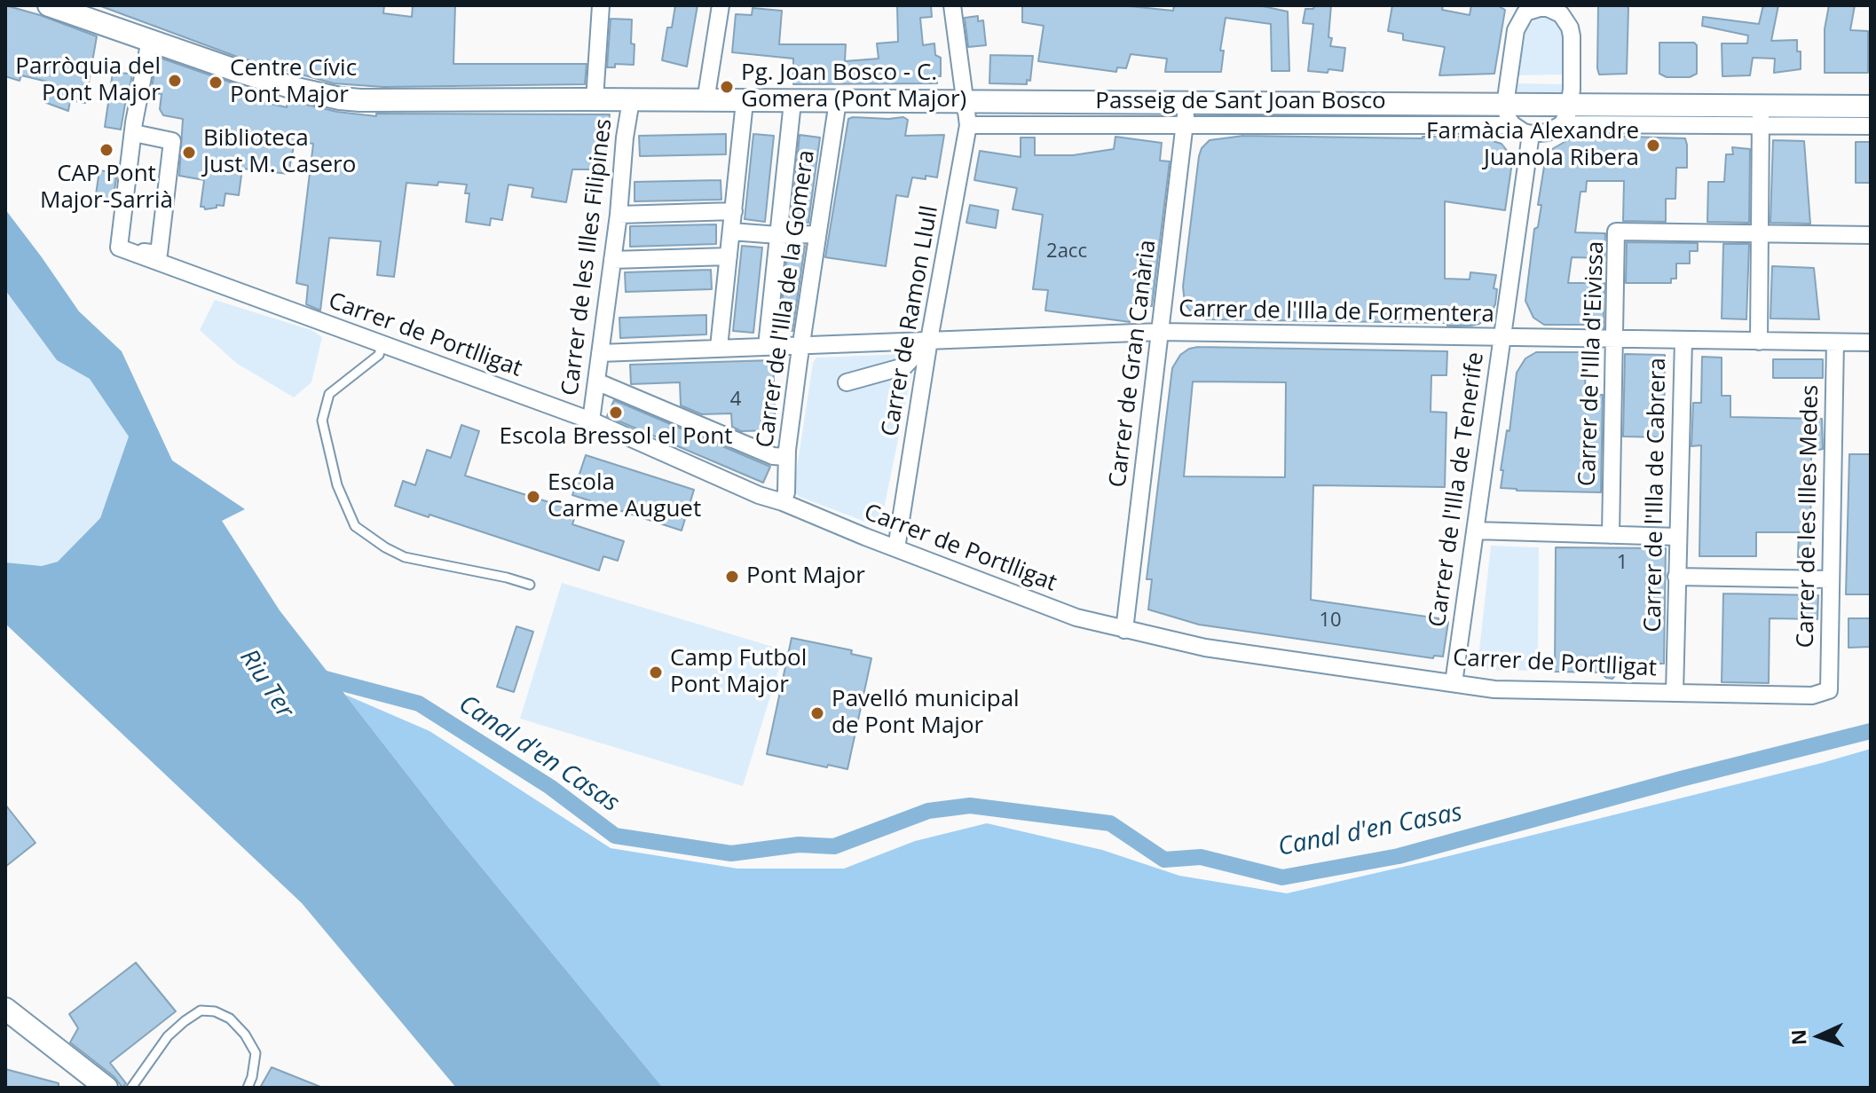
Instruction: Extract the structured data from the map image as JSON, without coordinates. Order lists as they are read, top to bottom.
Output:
{
  "streets": {
    "street": [
      "Passeig de Sant Joan Bosco",
      "Carrer de les Illes Filipines",
      "Carrer de l'Illa de la Gomera",
      "Carrer de l'Illa de Formentera",
      "Carrer de Ramon Llull",
      "Carrer de Portlligat",
      "Carrer de Gran Canària",
      "Carrer de l'Illa d'Eivissa",
      "Carrer de l'Illa de Tenerife",
      "Carrer de l'Illa de Cabrera",
      "Carrer de les Illes Medes"
    ]
  },
  "crossings": [
    ["Passeig de Sant Joan Bosco", "Carrer de Ramon Llull"],
    ["Passeig de Sant Joan Bosco", "Carrer de Gran Canària"],
    ["Carrer de les Illes Filipines", "Carrer de l'Illa de Formentera"],
    ["Carrer de les Illes Filipines", "Carrer de Portlligat"],
    ["Carrer de l'Illa de la Gomera", "Carrer de l'Illa de Formentera"],
    ["Carrer de l'Illa de la Gomera", "Carrer de Portlligat"],
    ["Carrer de l'Illa de Formentera", "Carrer de Ramon Llull"],
    ["Carrer de l'Illa de Formentera", "Carrer de Gran Canària"],
    ["Carrer de l'Illa de Formentera", "Carrer de l'Illa d'Eivissa"],
    ["Carrer de l'Illa de Formentera", "Carrer de l'Illa de Tenerife"],
    ["Carrer de l'Illa de Formentera", "Carrer de l'Illa de Cabrera"],
    ["Carrer de l'Illa de Formentera", "Carrer de les Illes Medes"],
    ["Carrer de Ramon Llull", "Carrer de Portlligat"],
    ["Carrer de Portlligat", "Carrer de Gran Canària"],
    ["Carrer de Portlligat", "Carrer de l'Illa de Tenerife"],
    ["Carrer de Portlligat", "Carrer de l'Illa de Cabrera"],
    ["Carrer de Portlligat", "Carrer de les Illes Medes"]
  ],
  "water": ["Riu Ter", "Canal d'en Casas"],
  "places": [
    "Parròquia del Pont Major",
    "Centre Cívic Pont Major",
    "Pg. Joan Bosco - C. Gomera (Pont Major)",
    "Farmàcia Alexandre Juanola Ribera",
    "CAP Pont Major-Sarrià",
    "Biblioteca Just M. Casero",
    "Escola Bressol el Pont",
    "Escola Carme Auguet",
    "Pont Major",
    "Camp Futbol Pont Major",
    "Pavelló municipal de Pont Major"
  ],
  "house_numbers": [
    "2acc",
    "4",
    "1",
    "10"
  ],
  "north": "left"
}
